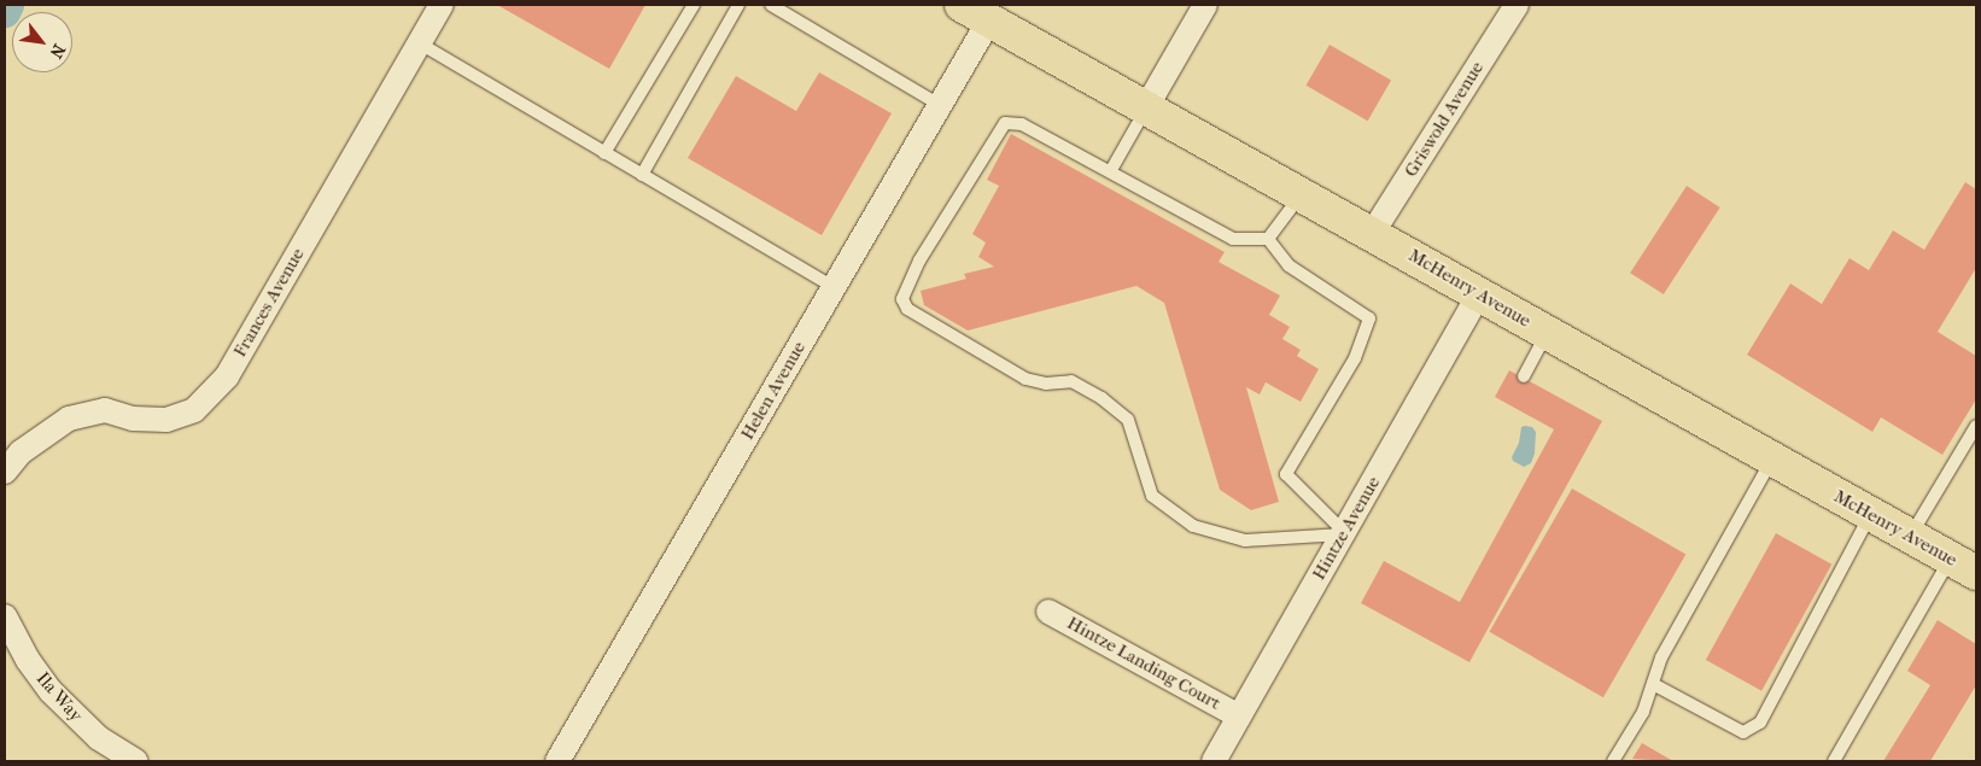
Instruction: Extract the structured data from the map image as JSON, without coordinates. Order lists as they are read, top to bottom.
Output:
{
  "streets": {
    "main road": ["McHenry Avenue"],
    "street": [
      "Griswold Avenue",
      "Frances Avenue",
      "Helen Avenue",
      "Hintze Avenue",
      "Hintze Landing Court",
      "Ila Way"
    ]
  },
  "crossings": [
    ["Griswold Avenue", "McHenry Avenue"],
    ["McHenry Avenue", "Helen Avenue"],
    ["McHenry Avenue", "Hintze Avenue"],
    ["Hintze Avenue", "Hintze Landing Court"]
  ],
  "north": "bottom right"
}
